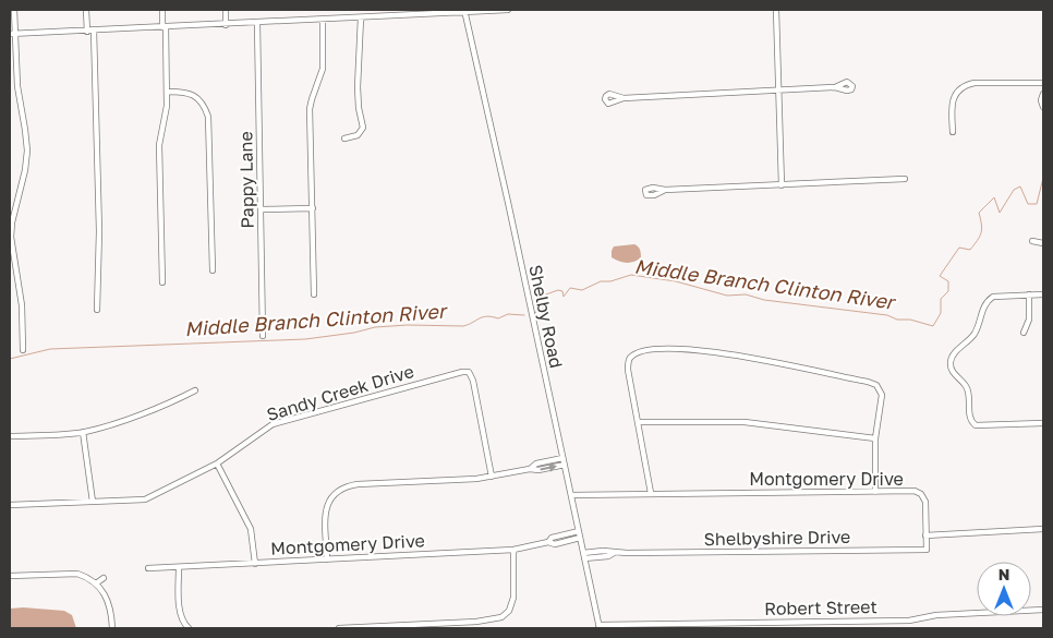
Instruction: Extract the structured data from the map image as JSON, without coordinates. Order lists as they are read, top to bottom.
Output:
{
  "streets": {
    "street": [
      "Pappy Lane",
      "Shelby Road",
      "Sandy Creek Drive",
      "Montgomery Drive",
      "Shelbyshire Drive",
      "Robert Street"
    ]
  },
  "crossings": [
    ["Shelby Road", "Montgomery Drive"],
    ["Shelby Road", "Shelbyshire Drive"],
    ["Shelby Road", "Robert Street"],
    ["Montgomery Drive", "Shelbyshire Drive"]
  ],
  "water": ["Middle Branch Clinton River"],
  "north": "top"
}
